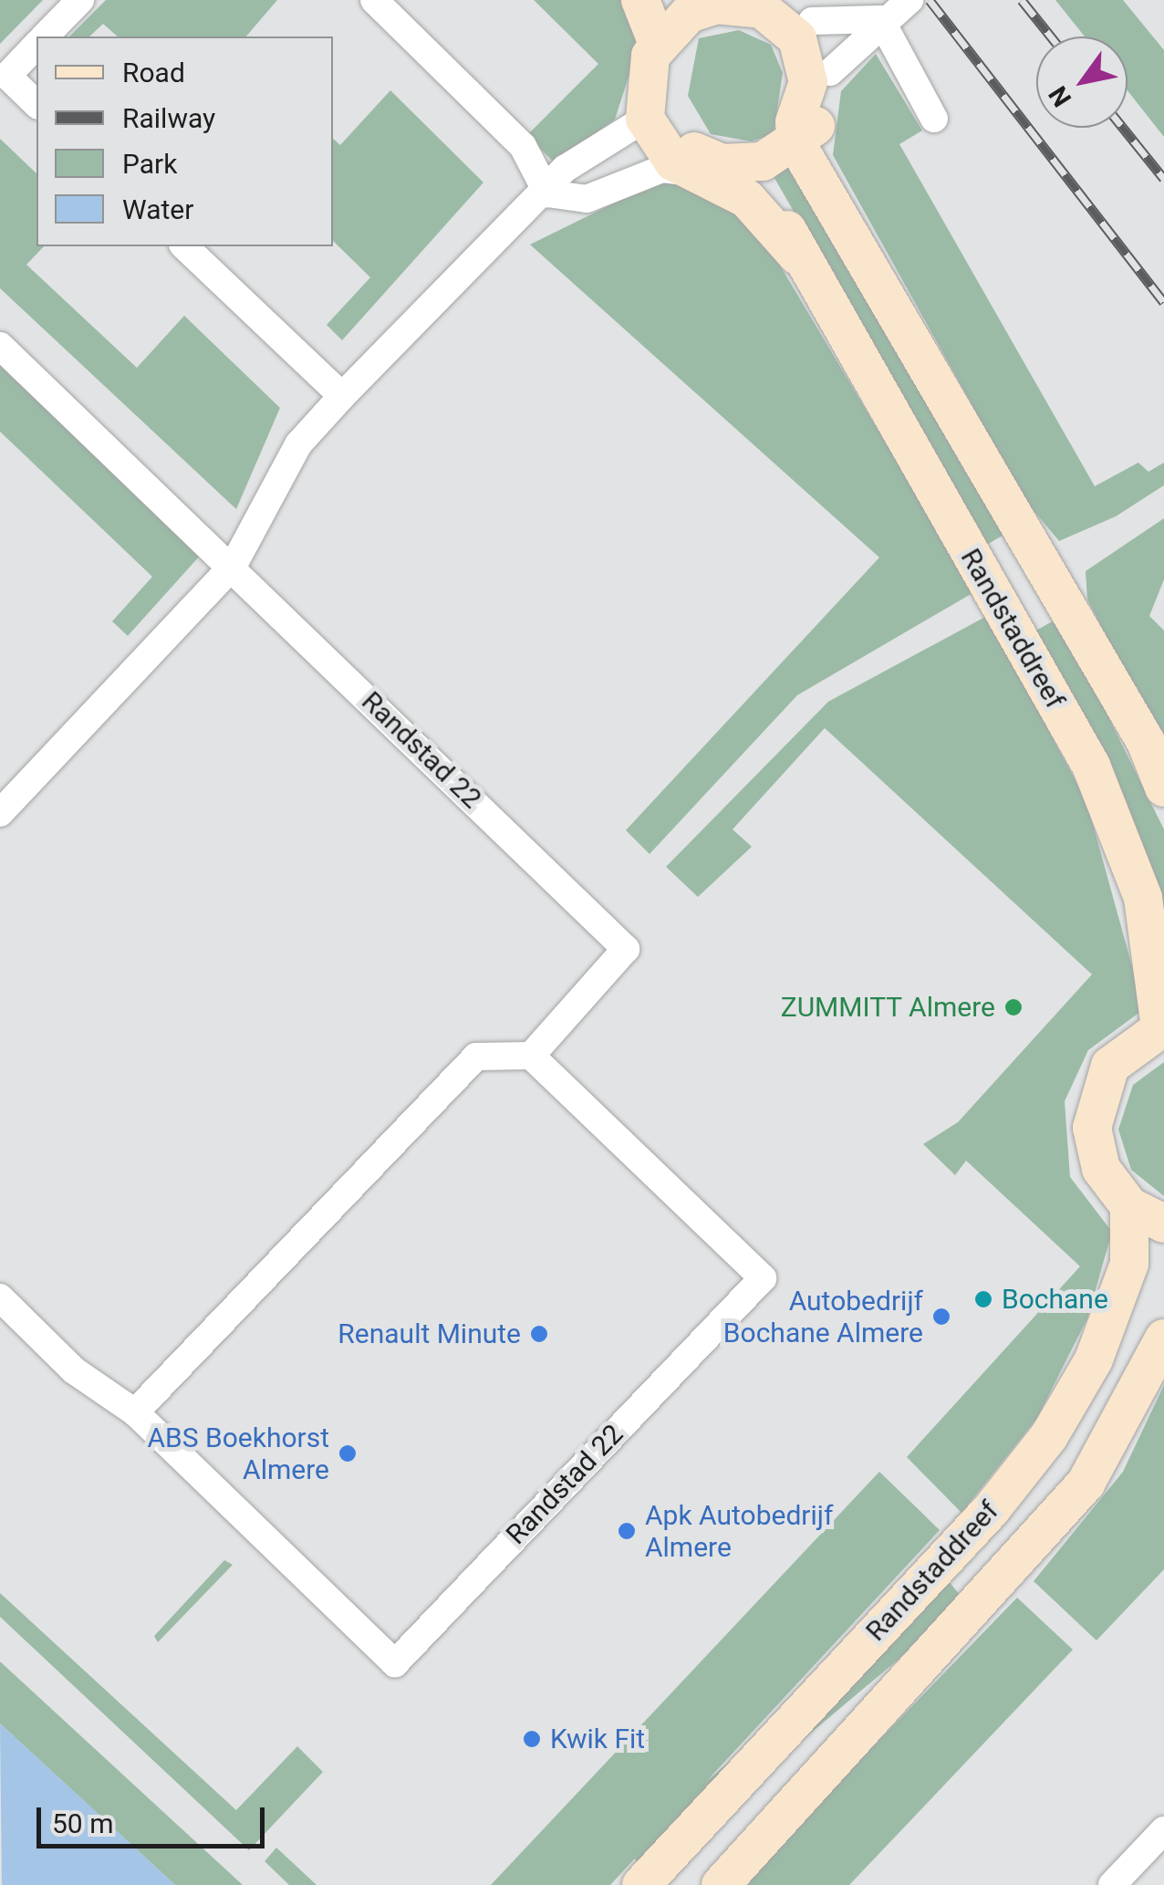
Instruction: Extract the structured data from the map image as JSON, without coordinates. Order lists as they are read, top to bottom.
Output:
{
  "streets": {
    "main road": ["Randstaddreef"],
    "street": ["Randstad 22"]
  },
  "places": [
    "ZUMMITT Almere",
    "Bochane",
    "Autobedrijf Bochane Almere",
    "Renault Minute",
    "ABS Boekhorst Almere",
    "Apk Autobedrijf Almere",
    "Kwik Fit"
  ],
  "legend": [
    "Road",
    "Railway",
    "Park",
    "Water"
  ],
  "scale_bar": "50 m",
  "north": "bottom left"
}
